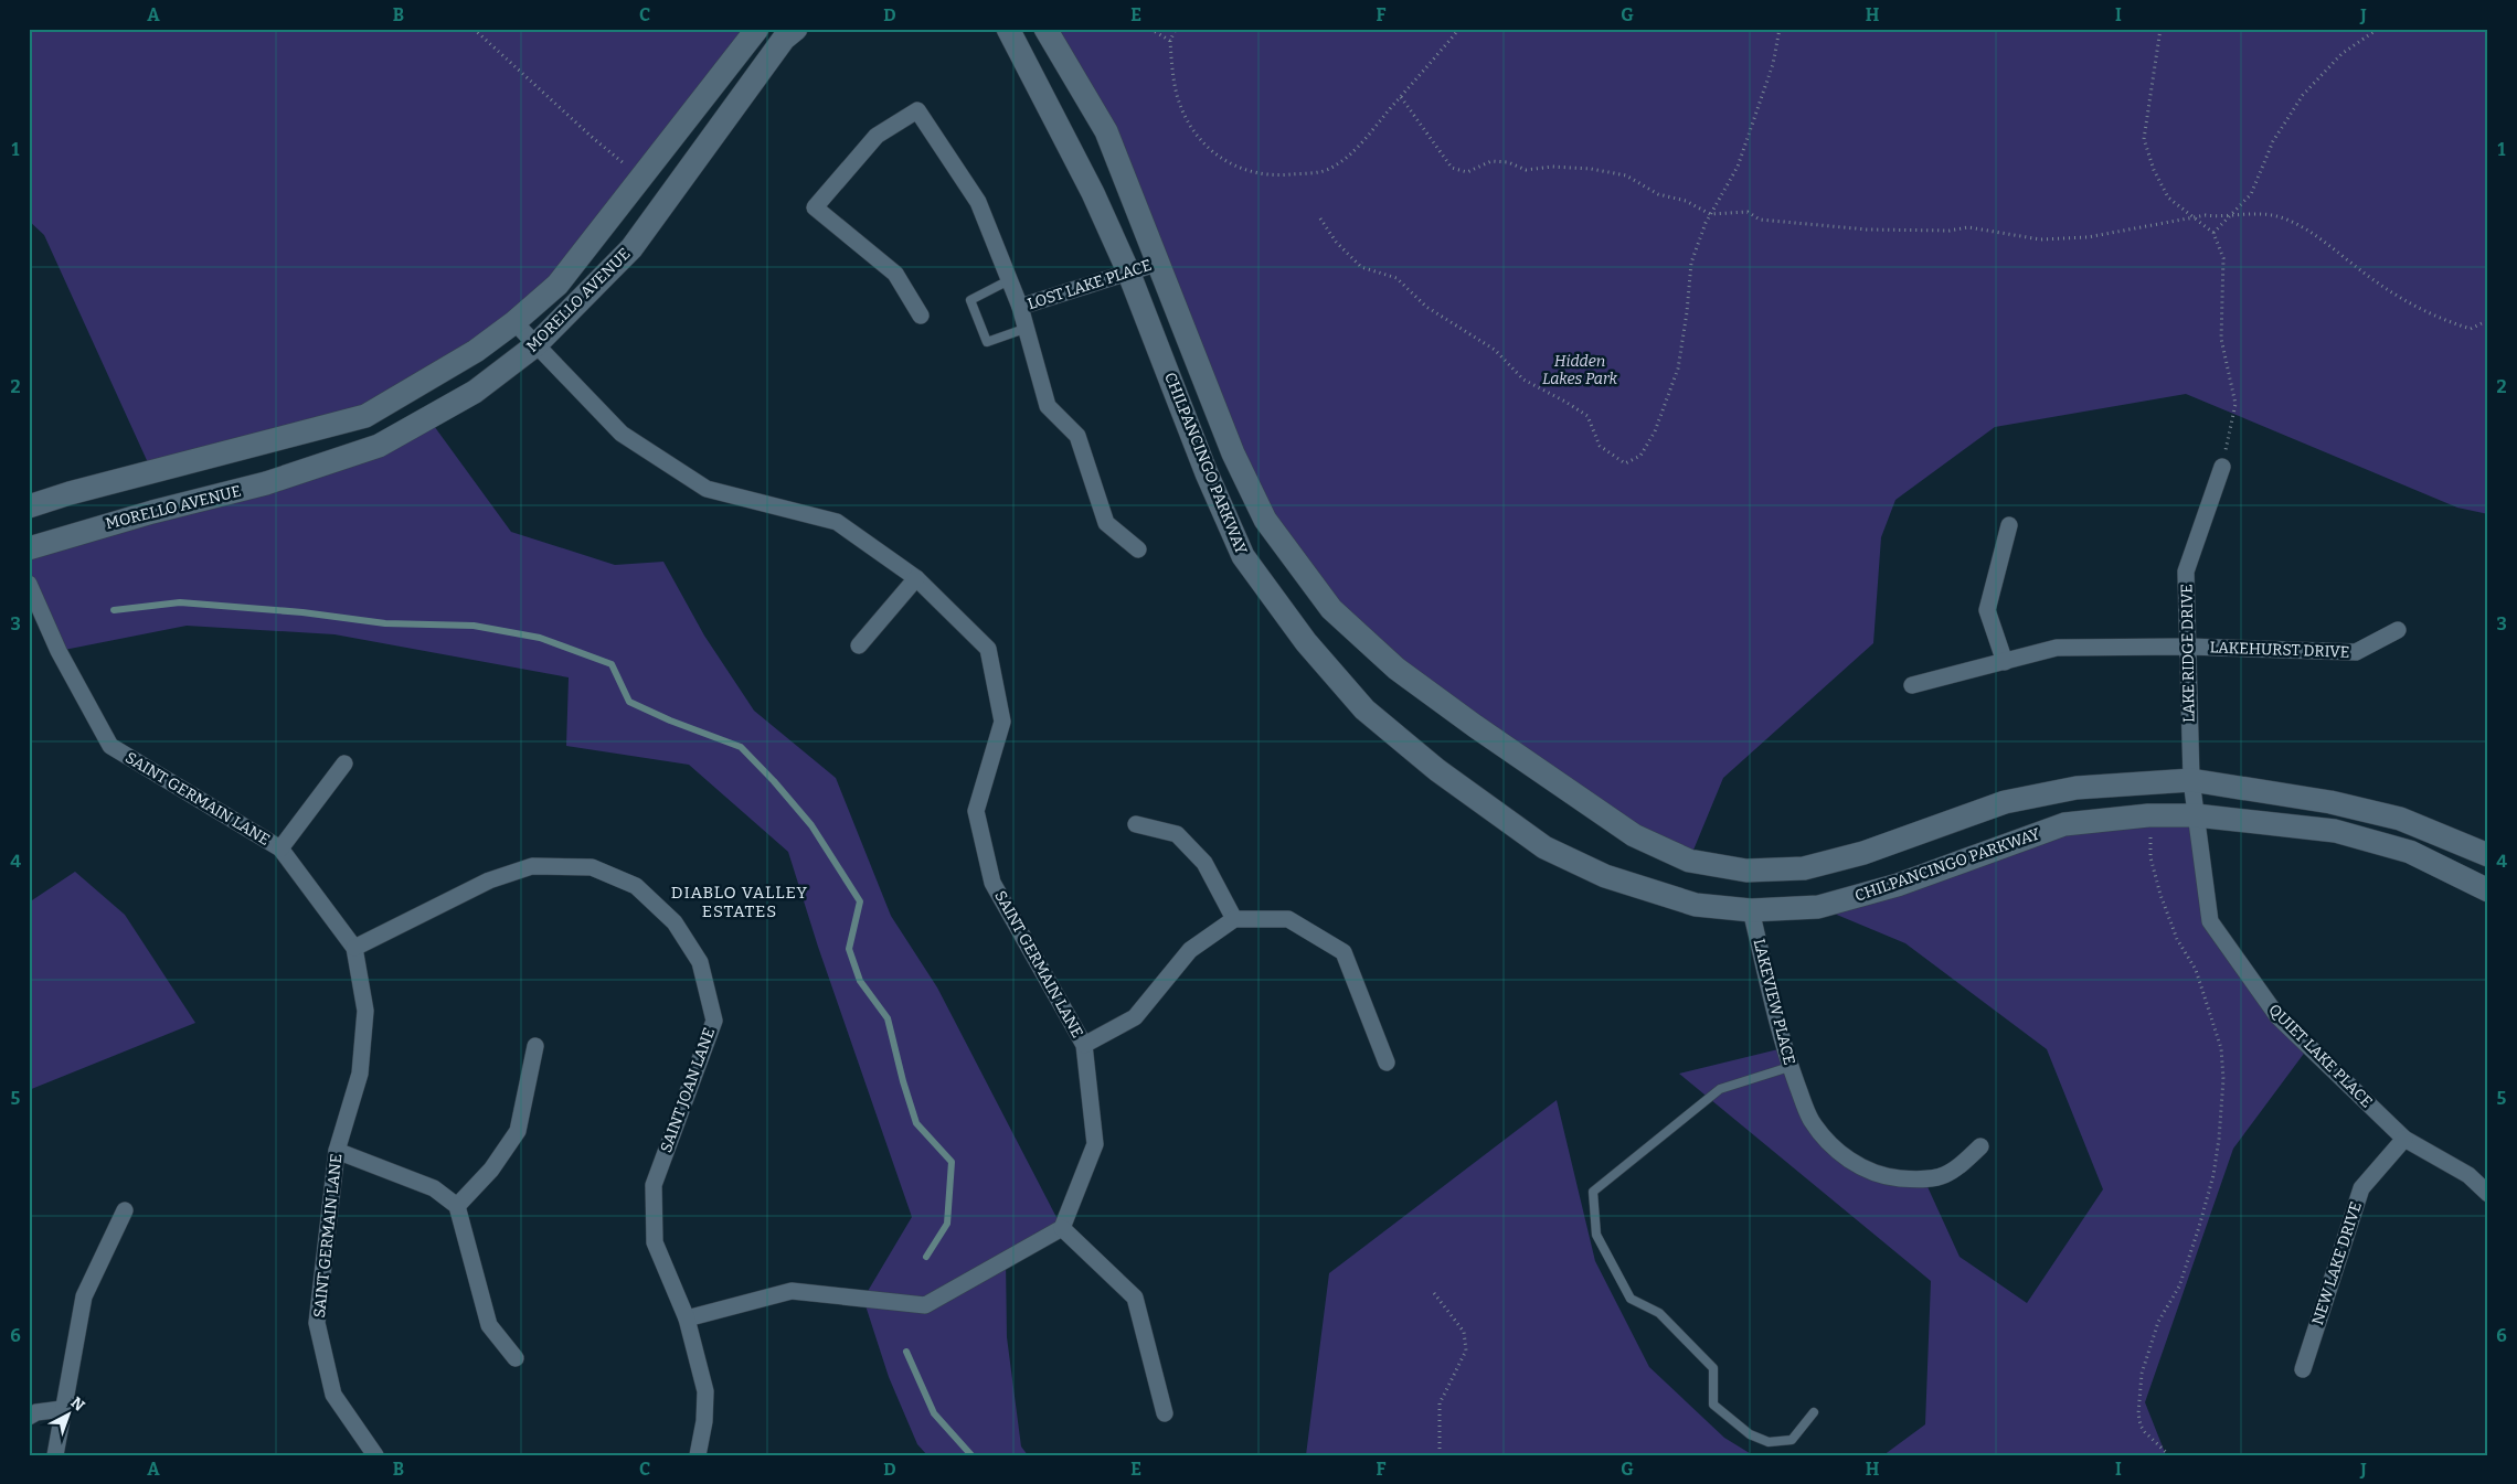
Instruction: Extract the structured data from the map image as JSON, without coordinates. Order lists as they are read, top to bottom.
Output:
{
  "streets": {
    "street": [
      "LOST LAKE PLACE",
      "MORELLO AVENUE",
      "CHILPANCINGO PARKWAY",
      "LAKEHURST DRIVE",
      "LAKE RIDGE DRIVE",
      "SAINT GERMAIN LANE",
      "LAKEVIEW PLACE",
      "QUIET LAKE PLACE",
      "SAINT JOAN LANE",
      "NEW LAKE DRIVE"
    ]
  },
  "crossings": [
    ["LOST LAKE PLACE", "CHILPANCINGO PARKWAY"],
    ["MORELLO AVENUE", "SAINT GERMAIN LANE"],
    ["CHILPANCINGO PARKWAY", "LAKE RIDGE DRIVE"],
    ["CHILPANCINGO PARKWAY", "LAKEVIEW PLACE"],
    ["CHILPANCINGO PARKWAY", "QUIET LAKE PLACE"],
    ["LAKEHURST DRIVE", "LAKE RIDGE DRIVE"],
    ["LAKE RIDGE DRIVE", "QUIET LAKE PLACE"],
    ["SAINT GERMAIN LANE", "SAINT JOAN LANE"],
    ["QUIET LAKE PLACE", "NEW LAKE DRIVE"]
  ],
  "districts": ["DIABLO VALLEY ESTATES"],
  "parks": ["Hidden Lakes Park"],
  "north": "top right",
  "grid": {
    "columns": [
      "A",
      "B",
      "C",
      "D",
      "E",
      "F",
      "G",
      "H",
      "I",
      "J"
    ],
    "rows": [
      "1",
      "2",
      "3",
      "4",
      "5",
      "6"
    ]
  }
}
